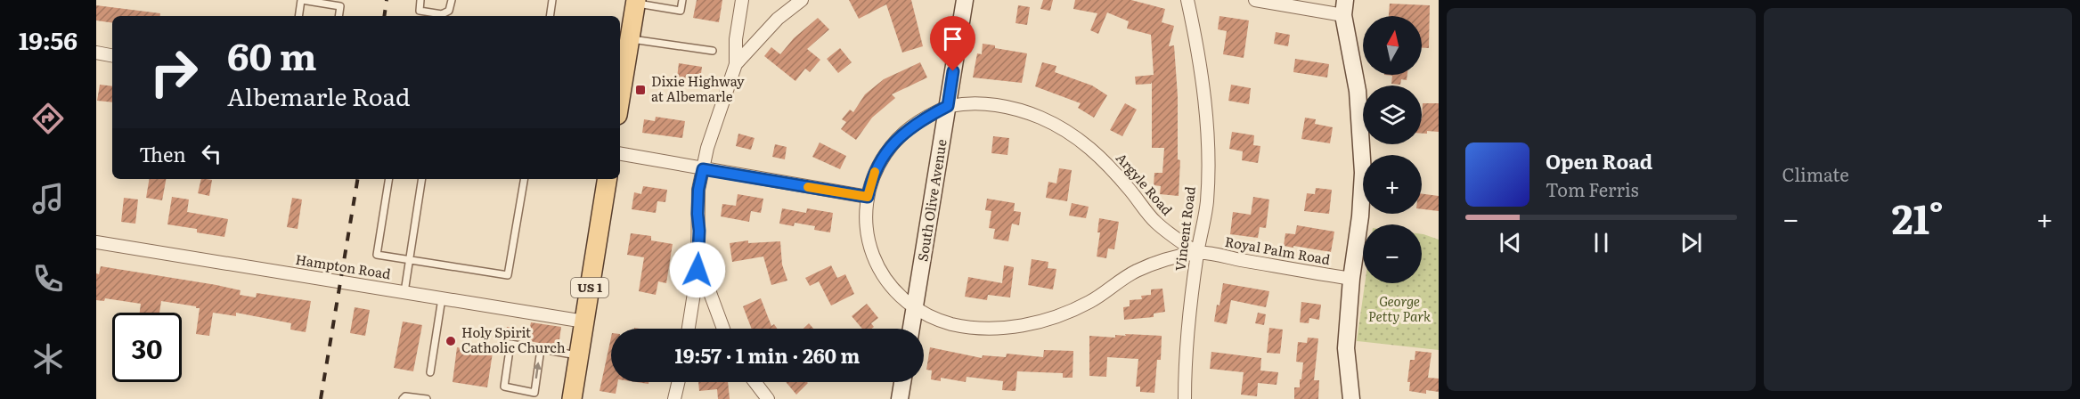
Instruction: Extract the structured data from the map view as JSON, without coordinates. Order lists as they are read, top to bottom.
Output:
{
  "streets": {
    "main road": ["US 1"],
    "street": [
      "Argyle Road",
      "South Olive Avenue",
      "Vincent Road",
      "Royal Palm Road",
      "Hampton Road"
    ]
  },
  "crossings": [
    ["Argyle Road", "South Olive Avenue"],
    ["Argyle Road", "Vincent Road"],
    ["Argyle Road", "Royal Palm Road"],
    ["Vincent Road", "Royal Palm Road"],
    ["Hampton Road", "US 1"]
  ],
  "parks": ["George Petty Park"],
  "places": {
    "transit": ["Dixie Highway at Albemarle"],
    "other": ["Holy Spirit Catholic Church"]
  },
  "north": "top",
  "page": {
    "tabs": "19:56",
    "tile": "Climate",
    "map_buttons": ["+", "−"],
    "turn": ["60 m", "Albemarle Road"],
    "then": "Then",
    "song": ["Open Road", "Tom Ferris"],
    "heat": ["−", "21°", "+"],
    "limit": "30",
    "trip": "19:57 · 1 min · 260 m"
  }
}
